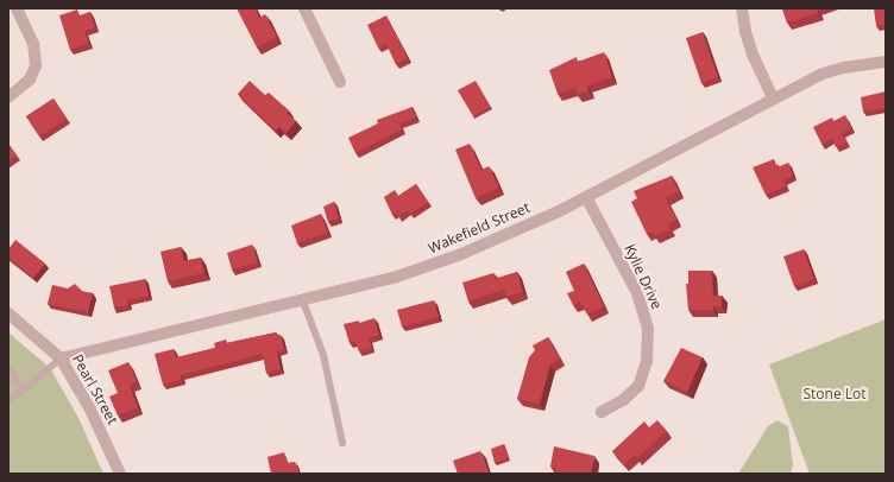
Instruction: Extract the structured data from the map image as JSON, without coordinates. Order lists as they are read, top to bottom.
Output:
{
  "streets": {
    "street": ["Wakefield Street", "Kylie Drive", "Pearl Street"]
  },
  "crossings": [
    ["Wakefield Street", "Kylie Drive"],
    ["Wakefield Street", "Pearl Street"]
  ],
  "parks": ["Stone Lot"]
}
